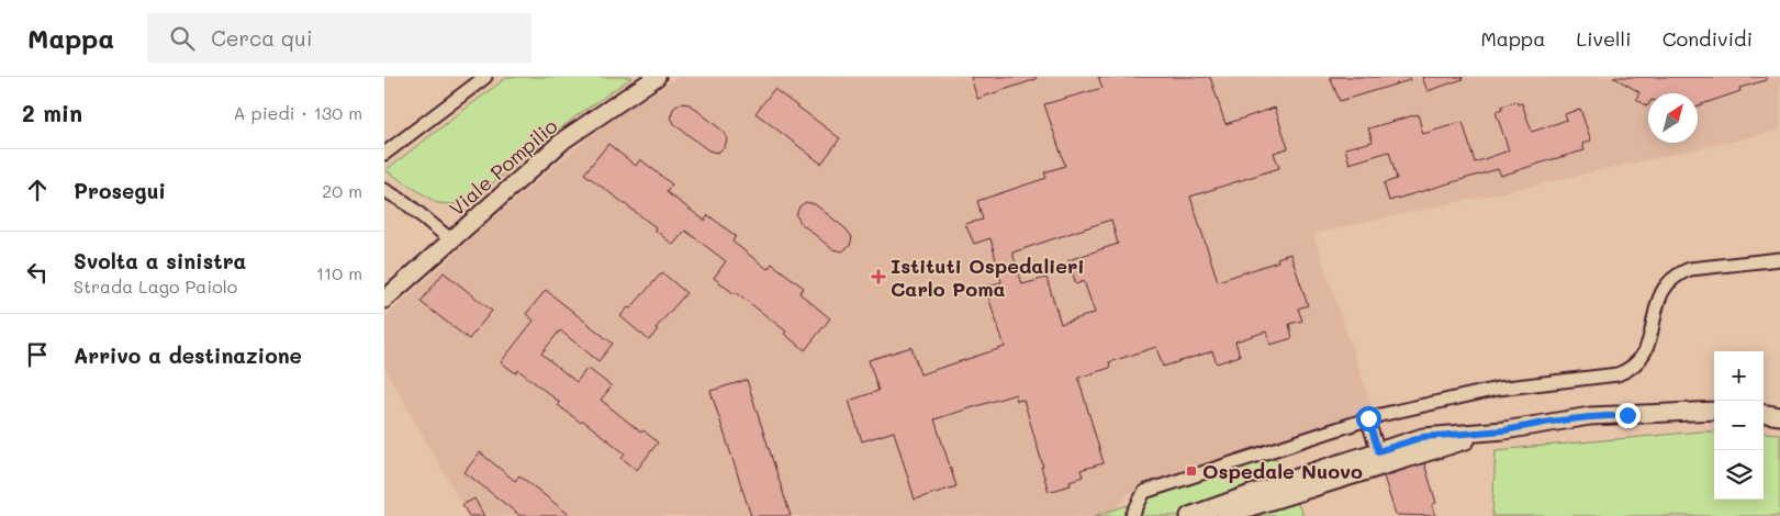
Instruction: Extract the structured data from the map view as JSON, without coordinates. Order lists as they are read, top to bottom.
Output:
{
  "streets": {
    "street": ["Viale Pompilio"]
  },
  "places": {
    "health": ["Istituti Ospedalieri Carlo Poma"],
    "transit": ["Ospedale Nuovo"]
  },
  "north": "top right",
  "page": {
    "header": "Mappa",
    "search": "Cerca qui",
    "nav": ["Mappa", "Livelli", "Condividi"],
    "heading": ["2 min", "A piedi · 130 m"],
    "list": [
      ["Prosegui", "20 m"],
      ["Svolta a sinistra", "Strada Lago Paiolo", "110 m"],
      "Arrivo a destinazione"
    ],
    "map_buttons": ["+", "−"]
  }
}
